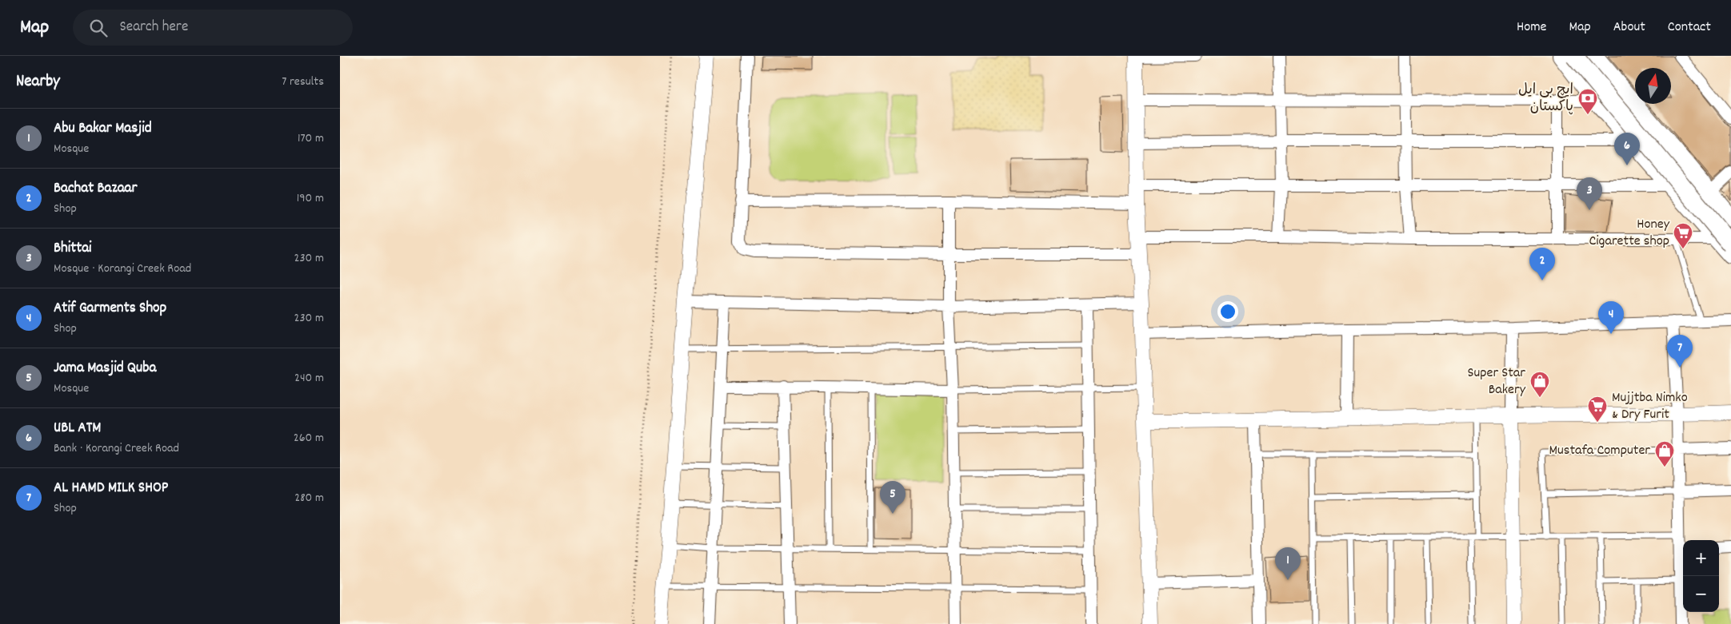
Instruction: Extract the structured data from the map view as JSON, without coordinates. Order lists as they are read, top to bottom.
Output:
{
  "places": {
    "bank": ["ایچ بی ایل پاکستان"],
    "supermarket": ["Honey Cigarette shop", "Mujjtba Nimko & Dry Furit"],
    "shop": ["Super Star Bakery", "Mustafa Computer"]
  },
  "north": "top",
  "page": {
    "header": "Map",
    "search": "Search here",
    "nav": [
      "Home",
      "Map",
      "About",
      "Contact"
    ],
    "heading": ["Nearby", "7 results"],
    "list": [
      {
        "mark": "1",
        "name": "Abu Bakar Masjid",
        "note": "Mosque",
        "value": "170 m"
      },
      {
        "mark": "2",
        "name": "Bachat Bazaar",
        "note": "Shop",
        "value": "190 m"
      },
      {
        "mark": "3",
        "name": "Bhittai",
        "note": "Mosque · Korangi Creek Road",
        "value": "230 m"
      },
      {
        "mark": "4",
        "name": "Atif Garments Shop",
        "note": "Shop",
        "value": "230 m"
      },
      {
        "mark": "5",
        "name": "Jama Masjid Quba",
        "note": "Mosque",
        "value": "240 m"
      },
      {
        "mark": "6",
        "name": "UBL ATM",
        "note": "Bank · Korangi Creek Road",
        "value": "260 m"
      },
      {
        "mark": "7",
        "name": "AL HAMD MILK SHOP",
        "note": "Shop",
        "value": "280 m"
      }
    ],
    "pins": [
      "6",
      "3",
      "2",
      "4",
      "7",
      "5",
      "1"
    ],
    "map_buttons": ["+", "−"]
  }
}
